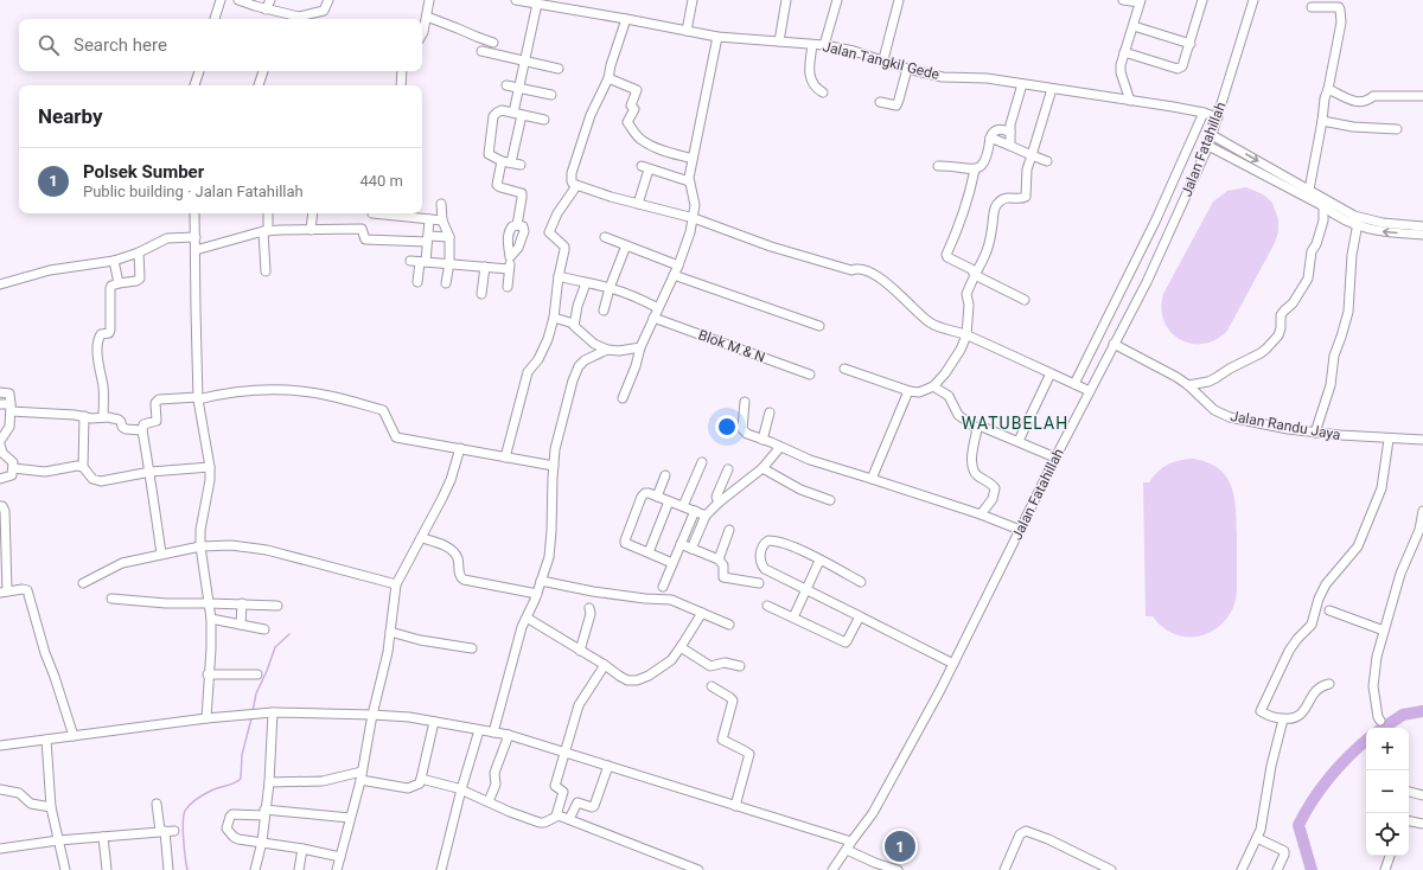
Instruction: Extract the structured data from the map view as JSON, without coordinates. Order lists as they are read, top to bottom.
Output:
{
  "streets": {
    "street": [
      "Jalan Tangkil Gede",
      "Jalan Fatahillah",
      "Blok M & N",
      "Jalan Randu Jaya"
    ]
  },
  "crossings": [
    ["Jalan Tangkil Gede", "Jalan Fatahillah"],
    ["Jalan Fatahillah", "Jalan Randu Jaya"]
  ],
  "districts": ["WATUBELAH"],
  "page": {
    "search": "Search here",
    "heading": "Nearby",
    "list": [
      {
        "mark": "1",
        "name": "Polsek Sumber",
        "note": "Public building · Jalan Fatahillah",
        "value": "440 m"
      }
    ],
    "map_buttons": ["+", "−"],
    "pins": "1"
  }
}
